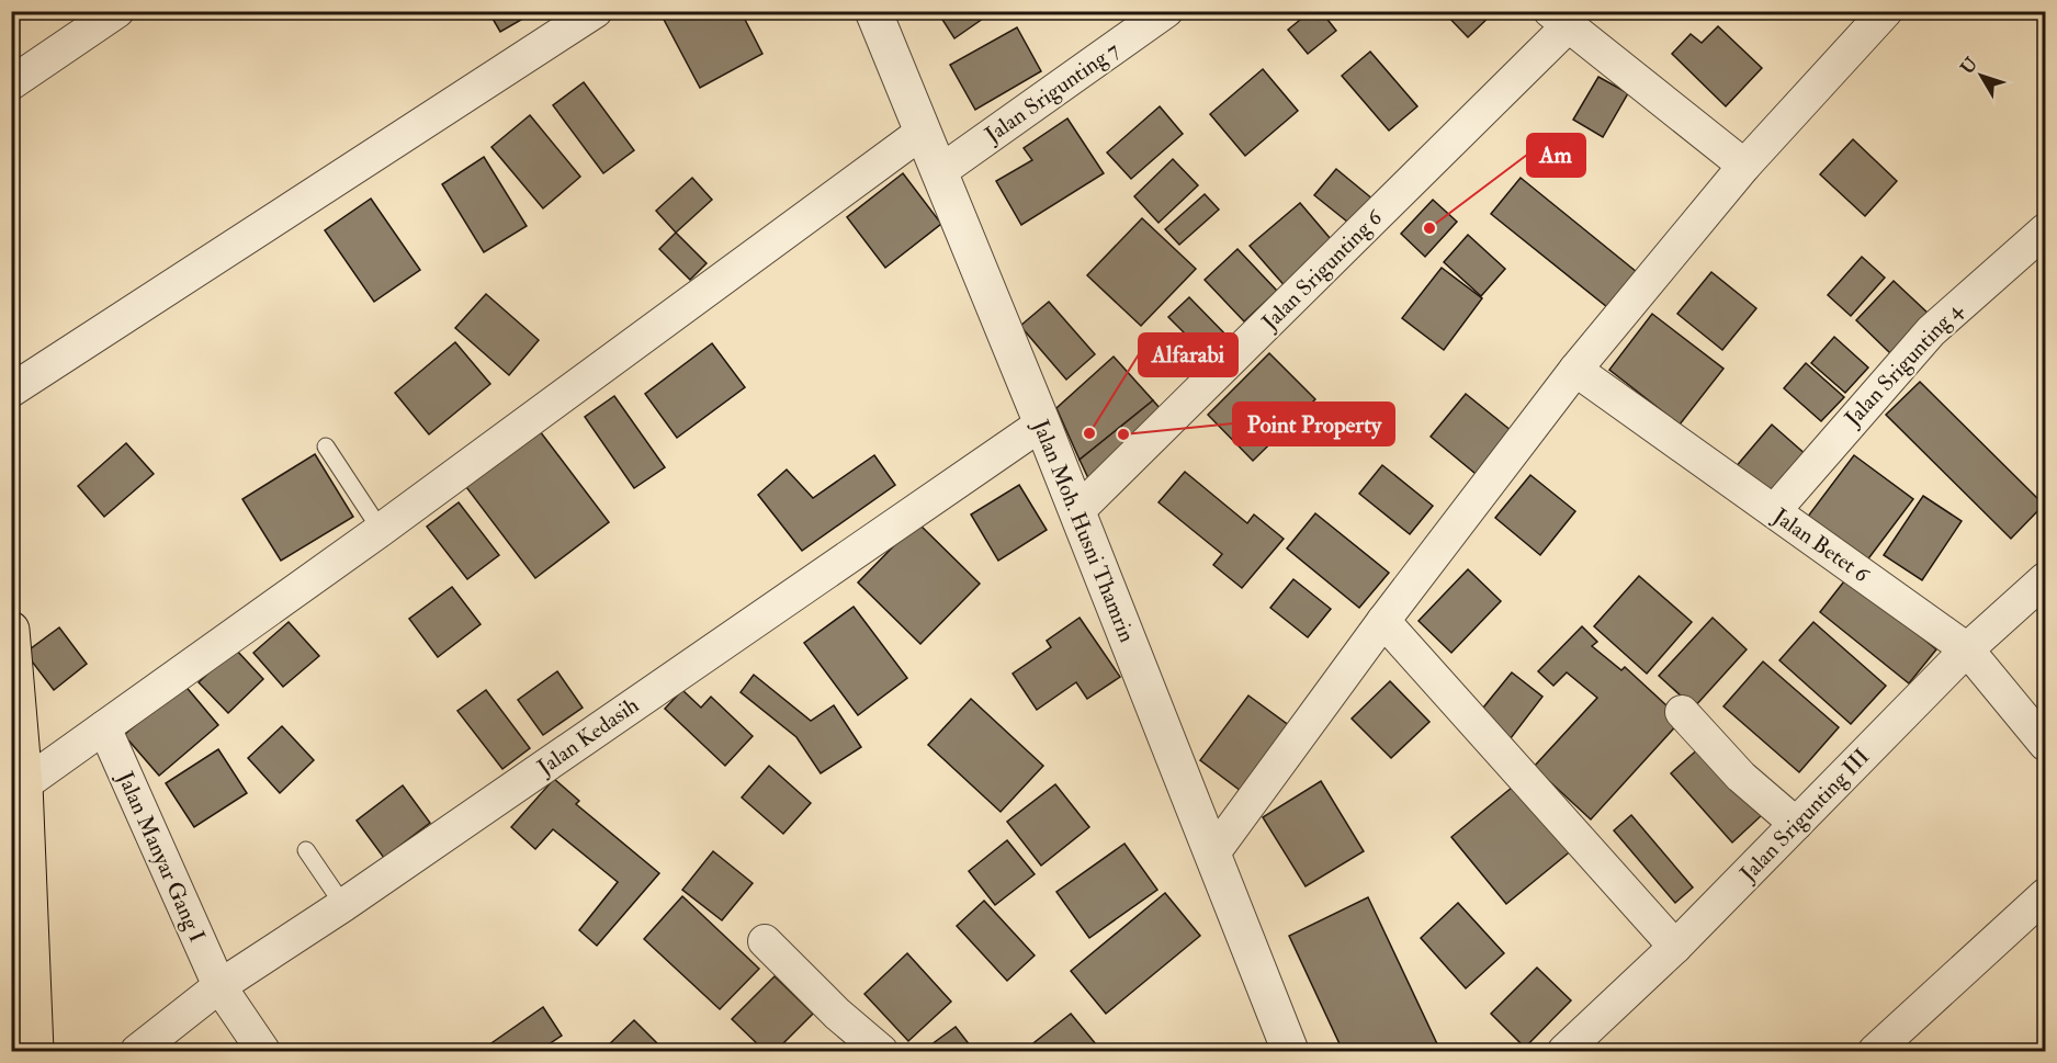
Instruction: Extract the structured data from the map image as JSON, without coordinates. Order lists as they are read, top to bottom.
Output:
{
  "streets": {
    "street": [
      "Jalan Srigunting 7",
      "Jalan Srigunting 6",
      "Jalan Srigunting 4",
      "Jalan Moh. Husni Thamrin",
      "Jalan Betet 6",
      "Jalan Kedasih",
      "Jalan Srigunting III",
      "Jalan Manyar Gang I"
    ]
  },
  "crossings": [
    ["Jalan Srigunting 7", "Jalan Moh. Husni Thamrin"],
    ["Jalan Srigunting 6", "Jalan Moh. Husni Thamrin"],
    ["Jalan Srigunting 4", "Jalan Betet 6"],
    ["Jalan Moh. Husni Thamrin", "Jalan Kedasih"],
    ["Jalan Betet 6", "Jalan Srigunting III"],
    ["Jalan Kedasih", "Jalan Manyar Gang I"]
  ],
  "places": ["Am", "Alfarabi", "Point Property"],
  "north": "top left"
}
